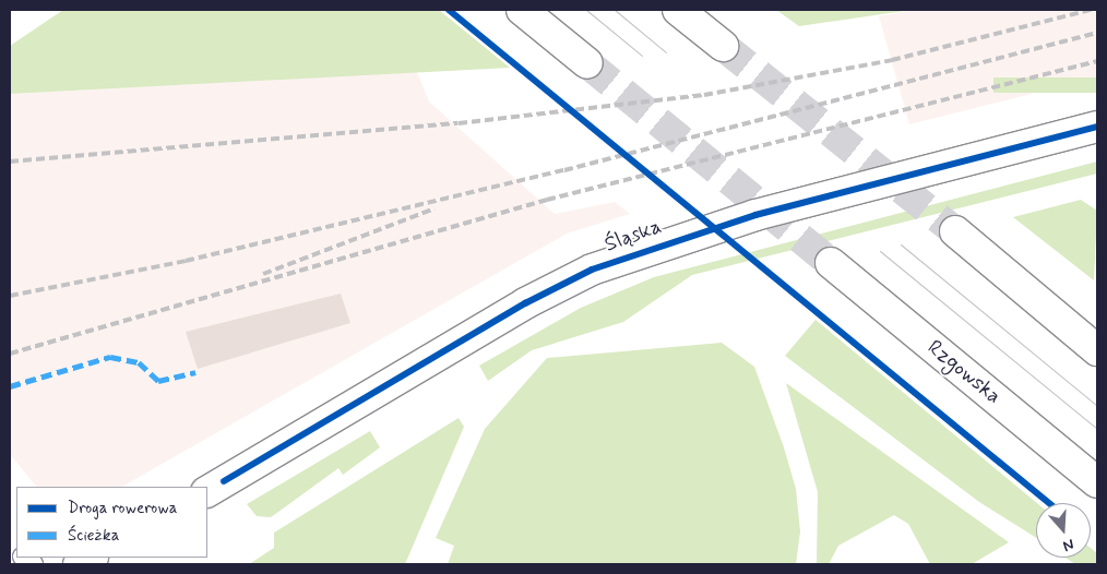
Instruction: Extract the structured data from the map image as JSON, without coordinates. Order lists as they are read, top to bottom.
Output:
{
  "streets": {
    "street": ["Śląska", "Rzgowska"]
  },
  "legend": ["Droga rowerowa", "Ścieżka"],
  "north": "bottom"
}
